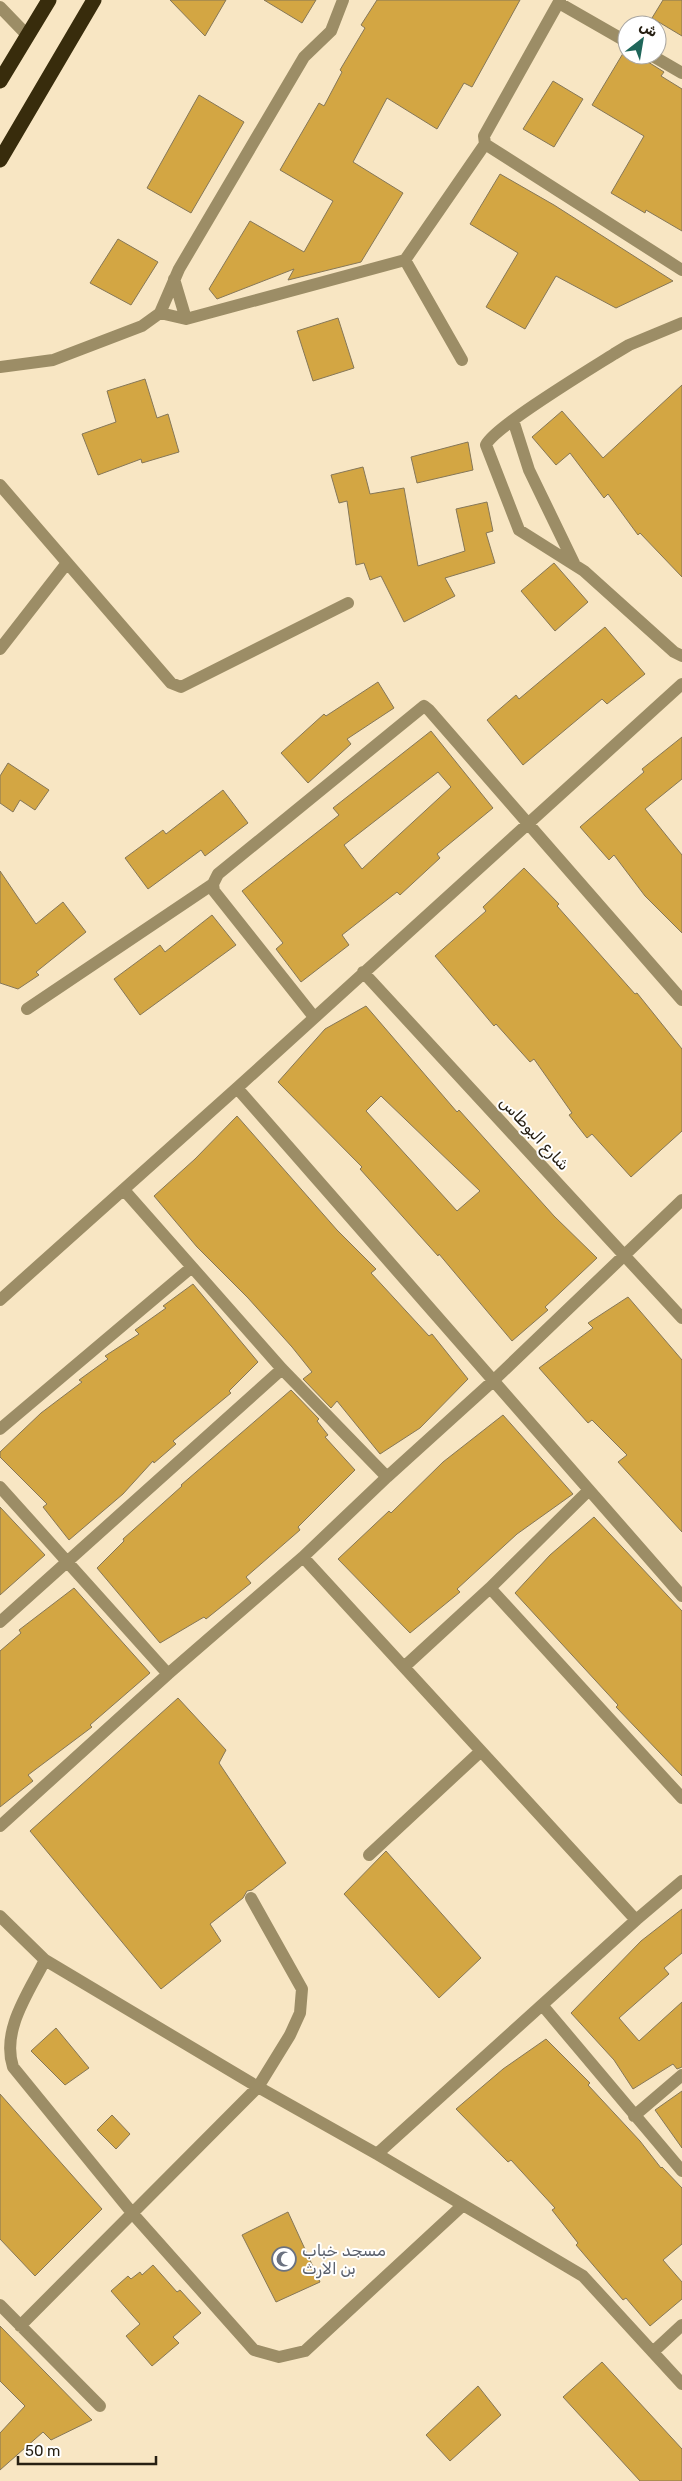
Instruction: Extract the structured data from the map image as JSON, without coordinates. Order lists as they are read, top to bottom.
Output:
{
  "streets": {
    "street": ["شارع البوطاس"]
  },
  "places": {
    "mosque": ["مسجد خباب بن الارث"]
  },
  "scale_bar": "50 m",
  "north": "top right"
}
